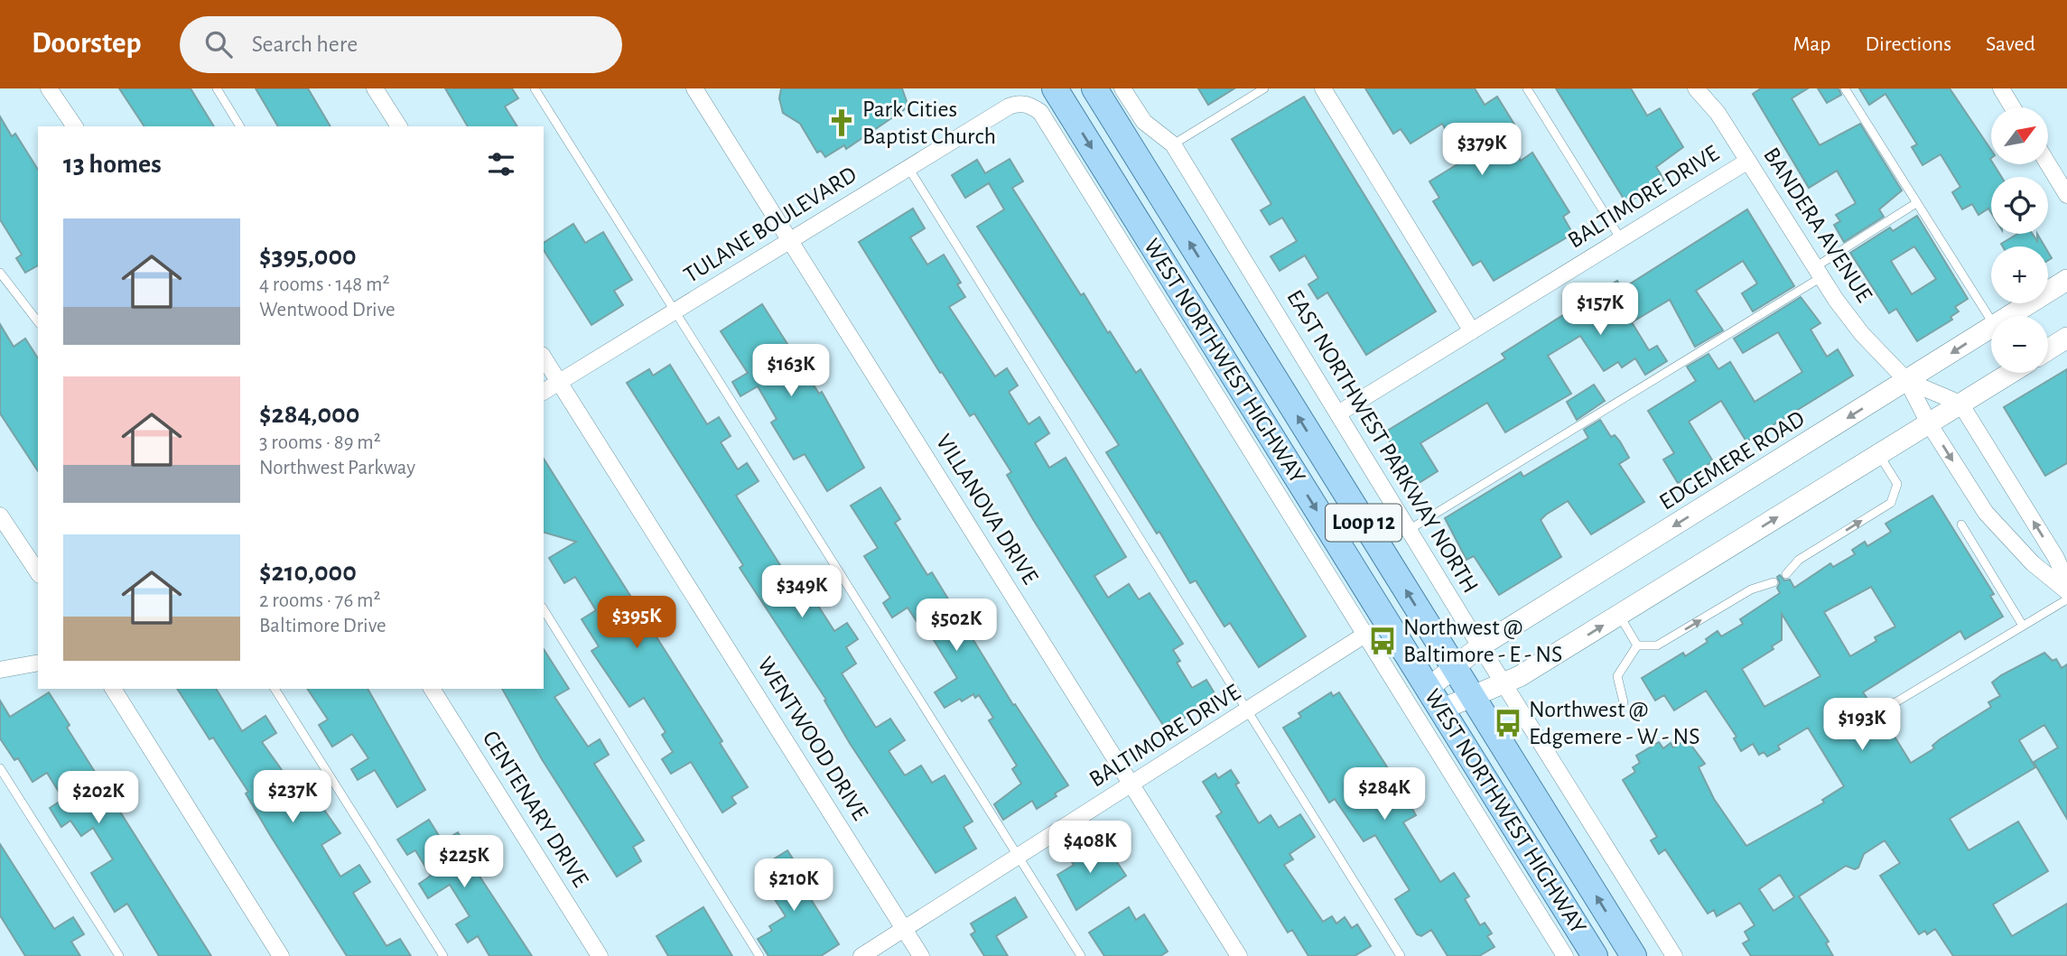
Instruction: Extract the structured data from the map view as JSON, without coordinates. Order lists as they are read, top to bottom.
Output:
{
  "streets": {
    "main road": ["WEST NORTHWEST HIGHWAY", "Loop 12"],
    "street": [
      "BALTIMORE DRIVE",
      "TULANE BOULEVARD",
      "BANDERA AVENUE",
      "EAST NORTHWEST PARKWAY NORTH",
      "EDGEMERE ROAD",
      "VILLANOVA DRIVE",
      "WENTWOOD DRIVE",
      "CENTENARY DRIVE"
    ]
  },
  "crossings": [
    ["BALTIMORE DRIVE", "TULANE BOULEVARD"],
    ["BALTIMORE DRIVE", "BANDERA AVENUE"],
    ["BALTIMORE DRIVE", "EAST NORTHWEST PARKWAY NORTH"],
    ["BALTIMORE DRIVE", "VILLANOVA DRIVE"],
    ["BALTIMORE DRIVE", "WENTWOOD DRIVE"],
    ["TULANE BOULEVARD", "VILLANOVA DRIVE"],
    ["TULANE BOULEVARD", "WENTWOOD DRIVE"],
    ["BANDERA AVENUE", "EDGEMERE ROAD"],
    ["WEST NORTHWEST HIGHWAY", "EDGEMERE ROAD"],
    ["EAST NORTHWEST PARKWAY NORTH", "EDGEMERE ROAD"]
  ],
  "places": {
    "church": ["Park Cities Baptist Church"],
    "bus stop": ["Northwest @ Baltimore - E - NS", "Northwest @ Edgemere - W - NS"]
  },
  "north": "top right",
  "page": {
    "header": "Doorstep",
    "search": "Search here",
    "nav": ["Map", "Directions", "Saved"],
    "map_buttons": ["+", "−"],
    "price": [
      "$379K",
      "$157K",
      "$163K",
      "$349K",
      "$395K",
      "$502K",
      "$193K",
      "$284K",
      "$237K",
      "$202K",
      "$408K",
      "$225K",
      "$210K"
    ],
    "heading": "13 homes",
    "list": [
      {
        "name": "$395,000",
        "note": "4 rooms · 148 m² · Wentwood Drive"
      },
      {
        "name": "$284,000",
        "note": "3 rooms · 89 m² · Northwest Parkway"
      },
      {
        "name": "$210,000",
        "note": "2 rooms · 76 m² · Baltimore Drive"
      }
    ]
  }
}
